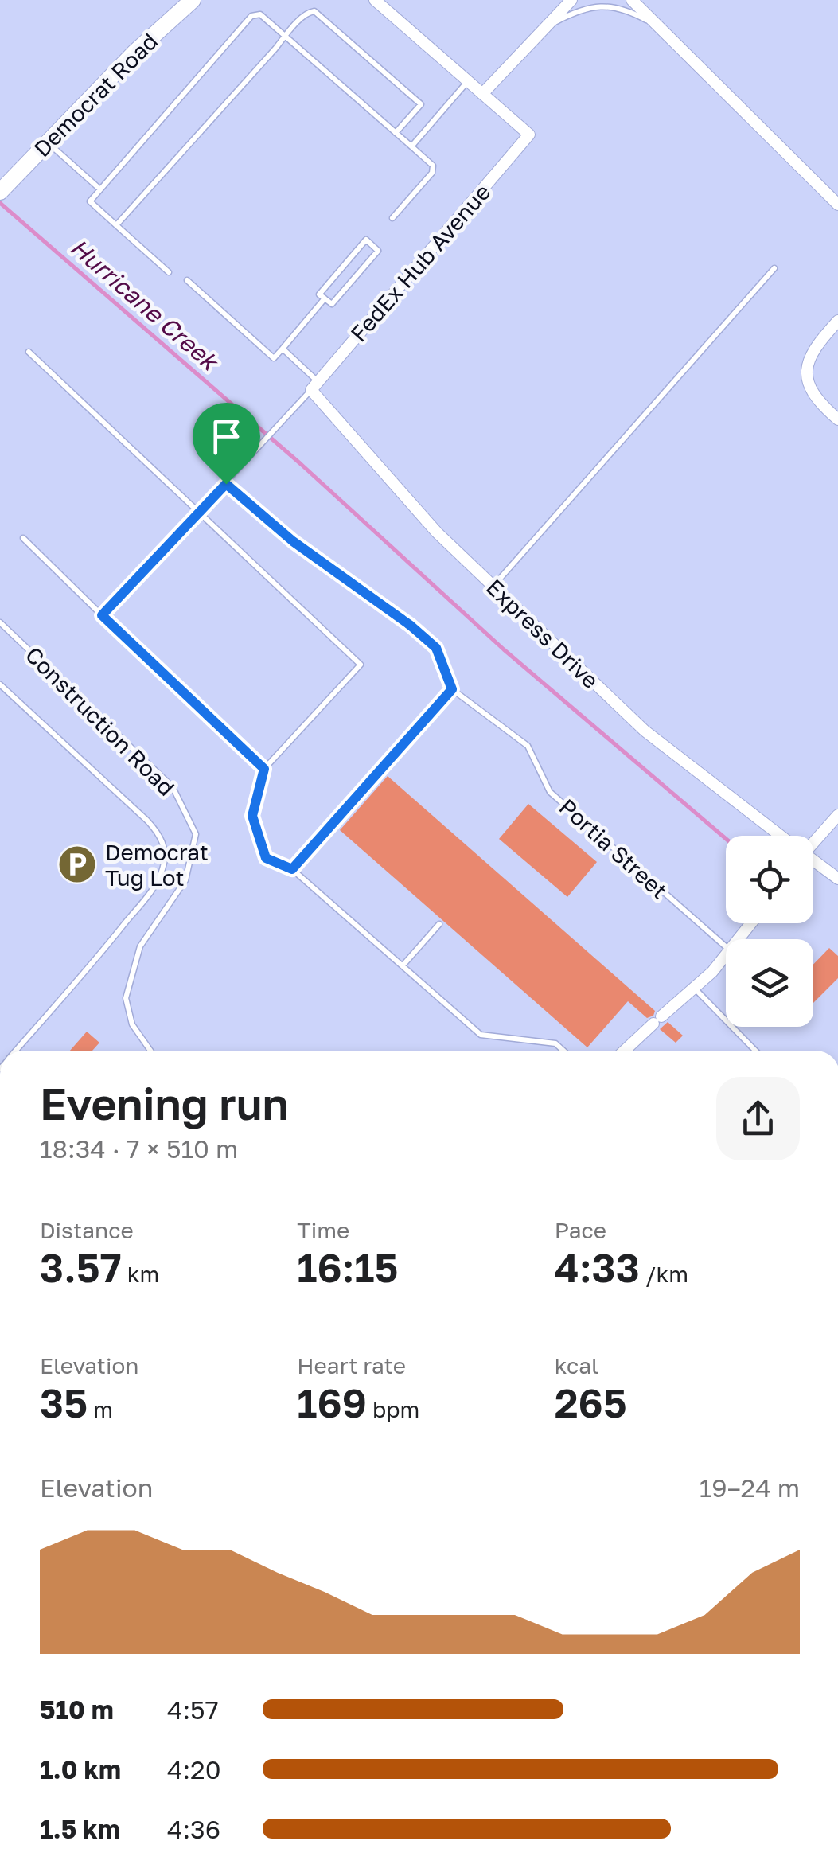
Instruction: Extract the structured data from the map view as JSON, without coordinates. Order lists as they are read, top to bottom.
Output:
{
  "streets": {
    "main road": ["Democrat Road"],
    "street": ["FedEx Hub Avenue", "Express Drive"],
    "lane": ["Construction Road", "Portia Street"]
  },
  "crossings": [
    ["FedEx Hub Avenue", "Express Drive"]
  ],
  "water": ["Hurricane Creek"],
  "places": {
    "parking": ["Democrat Tug Lot"]
  },
  "page": {
    "heading": ["Evening run", "18:34 · 7 × 510 m"],
    "stats": [
      ["Distance", "3.57 km"],
      ["Time", "16:15"],
      ["Pace", "4:33 /km"],
      ["Elevation", "35 m"],
      ["Heart rate", "169 bpm"],
      ["kcal", "265"]
    ],
    "chart": ["Elevation", "19–24 m"],
    "list": [
      {
        "name": "510 m",
        "note": "4:57"
      },
      {
        "name": "1.0 km",
        "note": "4:20"
      },
      {
        "name": "1.5 km",
        "note": "4:36"
      }
    ]
  }
}
